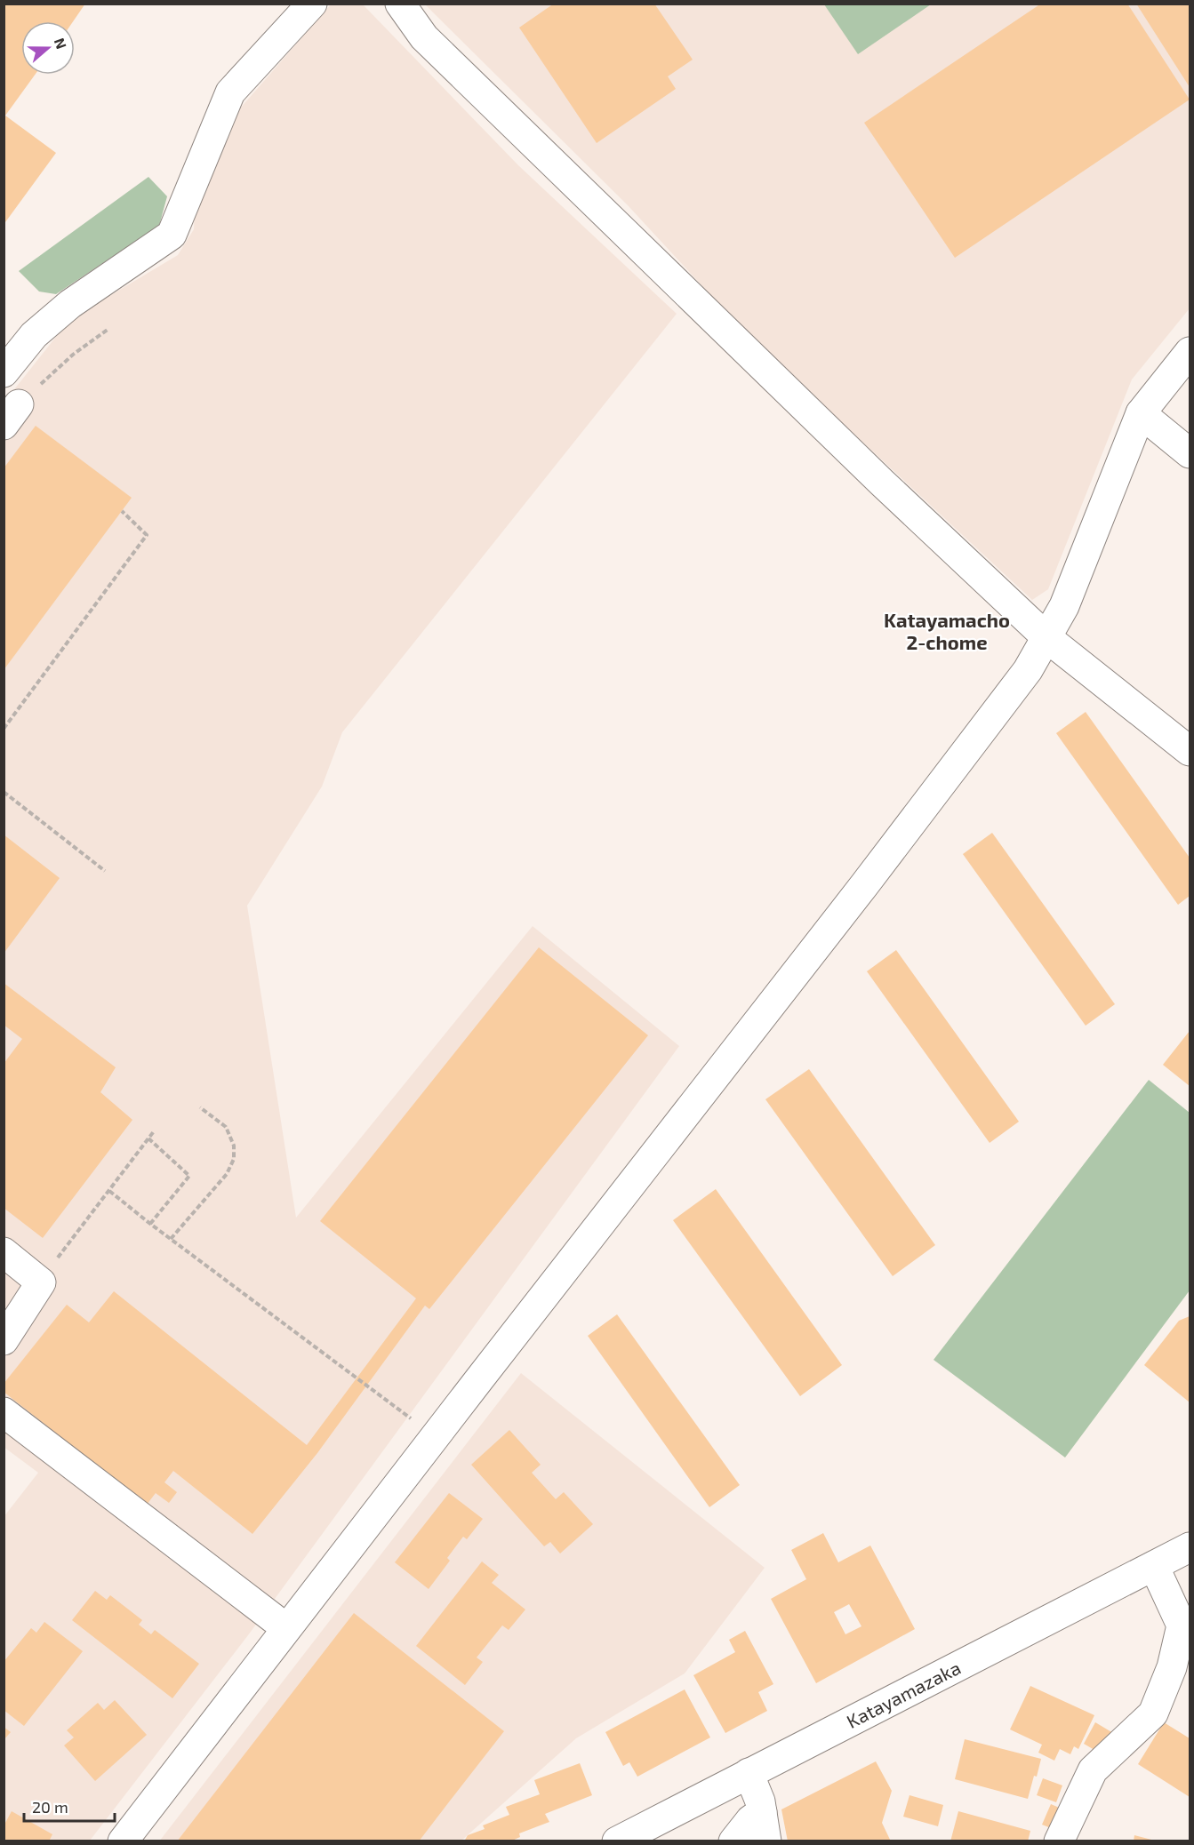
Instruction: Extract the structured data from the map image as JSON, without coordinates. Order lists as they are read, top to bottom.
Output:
{
  "streets": {
    "street": ["Katayamazaka"]
  },
  "districts": ["Katayamacho 2-chome"],
  "scale_bar": "20 m",
  "north": "right"
}
